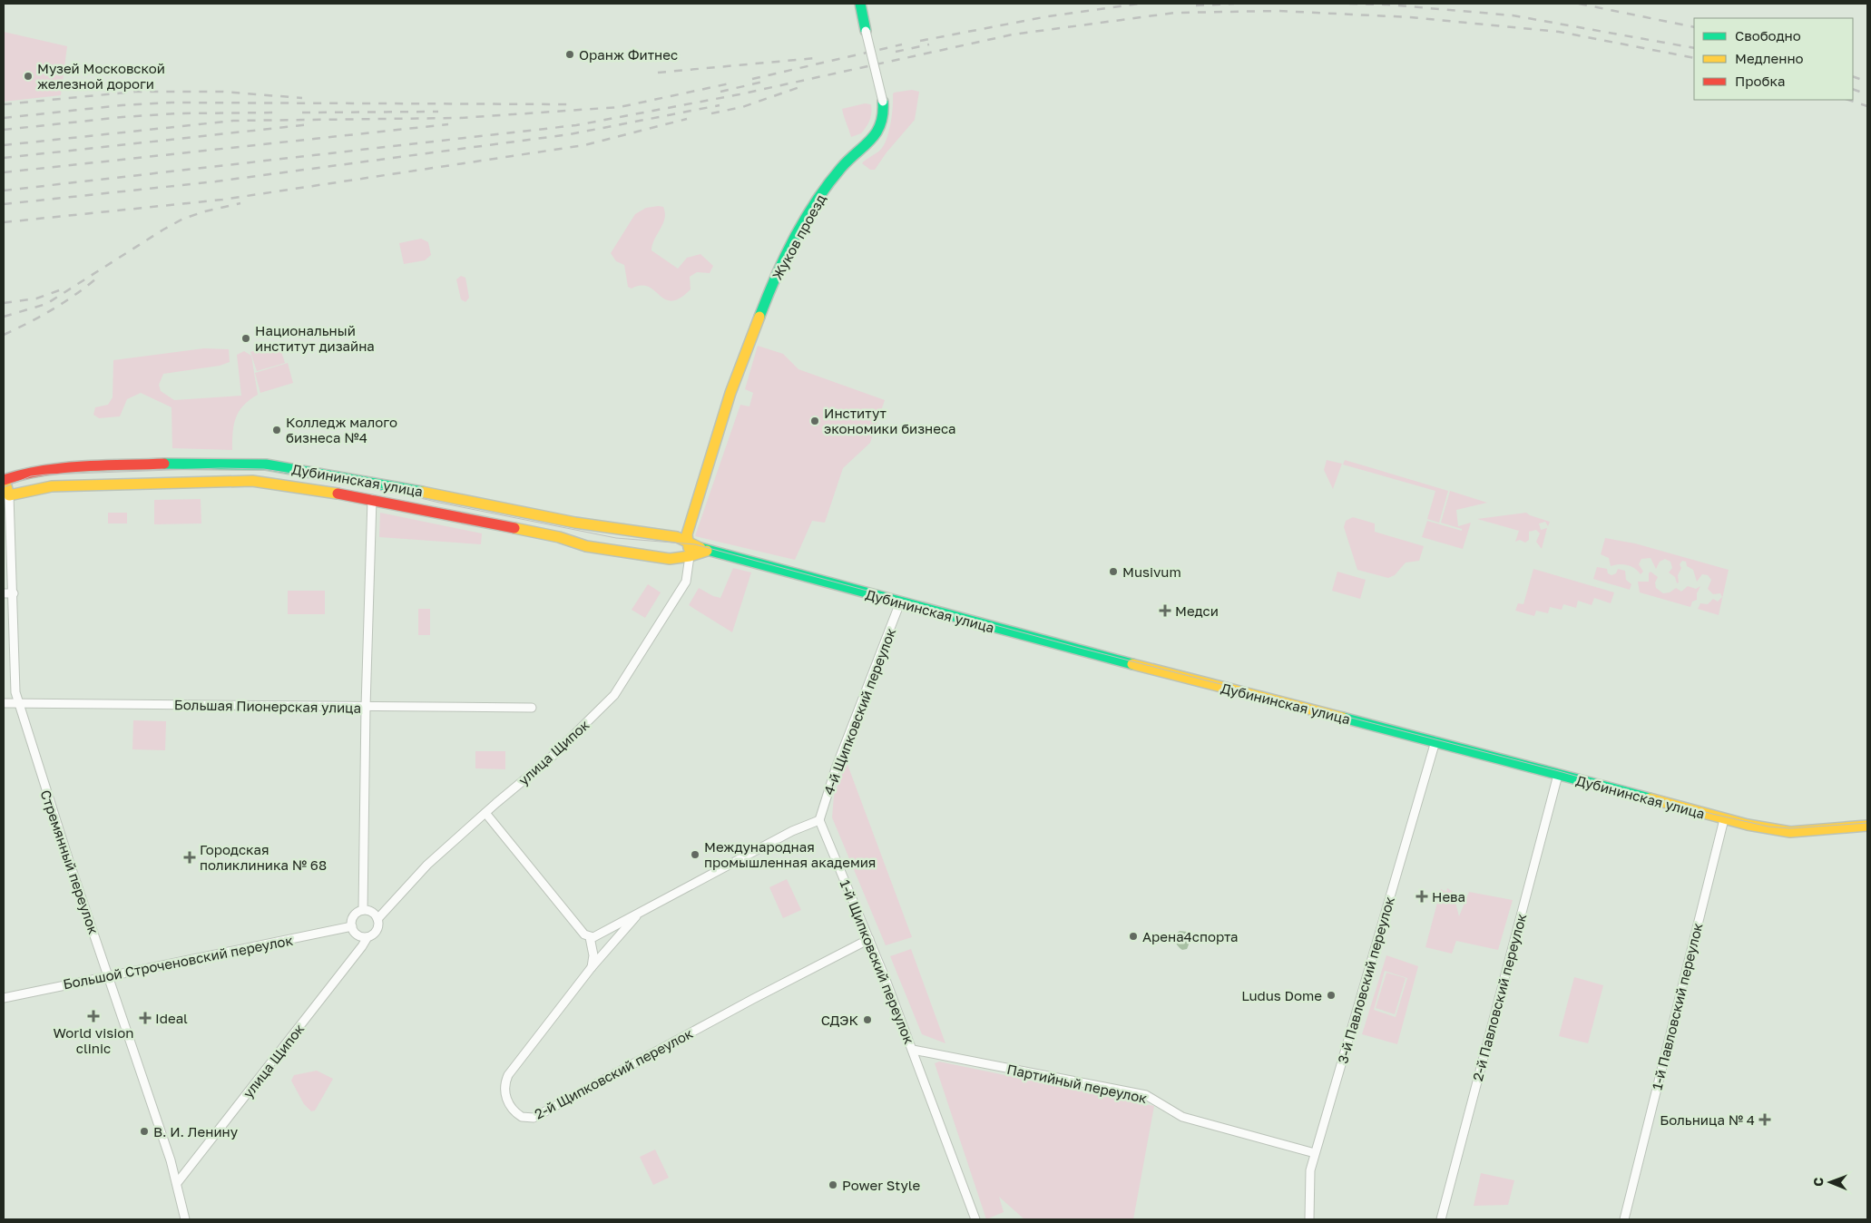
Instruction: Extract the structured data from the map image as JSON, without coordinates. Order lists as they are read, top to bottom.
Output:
{
  "streets": {
    "main road": ["Жуков проезд", "Дубининская улица"],
    "street": [
      "Большая Пионерская улица",
      "4-й Щипковский переулок",
      "улица Щипок",
      "Стремянный переулок",
      "Большой Строченовский переулок",
      "1-й Щипковский переулок",
      "3-й Павловский переулок",
      "2-й Павловский переулок",
      "1-й Павловский переулок",
      "2-й Щипковский переулок",
      "Партийный переулок"
    ]
  },
  "crossings": [
    ["Жуков проезд", "Дубининская улица"],
    ["Дубининская улица", "4-й Щипковский переулок"],
    ["Дубининская улица", "улица Щипок"],
    ["Дубининская улица", "Стремянный переулок"],
    ["Дубининская улица", "3-й Павловский переулок"],
    ["Дубининская улица", "2-й Павловский переулок"],
    ["Дубининская улица", "1-й Павловский переулок"],
    ["Большая Пионерская улица", "Стремянный переулок"],
    ["4-й Щипковский переулок", "1-й Щипковский переулок"],
    ["улица Щипок", "Стремянный переулок"],
    ["улица Щипок", "Большой Строченовский переулок"],
    ["Стремянный переулок", "Большой Строченовский переулок"],
    ["1-й Щипковский переулок", "2-й Щипковский переулок"],
    ["1-й Щипковский переулок", "Партийный переулок"],
    ["3-й Павловский переулок", "Партийный переулок"]
  ],
  "places": {
    "other": [
      "Оранж Фитнес",
      "Музей Московской железной дороги",
      "Национальный институт дизайна",
      "Институт экономики бизнеса",
      "Колледж малого бизнеса №4",
      "Musivum",
      "Международная промышленная академия",
      "Арена4спорта",
      "Ludus Dome",
      "СДЭК",
      "В. И. Ленину",
      "Power Style"
    ],
    "health": [
      "Медси",
      "Городская поликлиника № 68",
      "Нева",
      "World vision clinic",
      "Ideal",
      "Больница № 4"
    ]
  },
  "legend": ["Свободно", "Медленно", "Пробка"],
  "north": "left"
}
